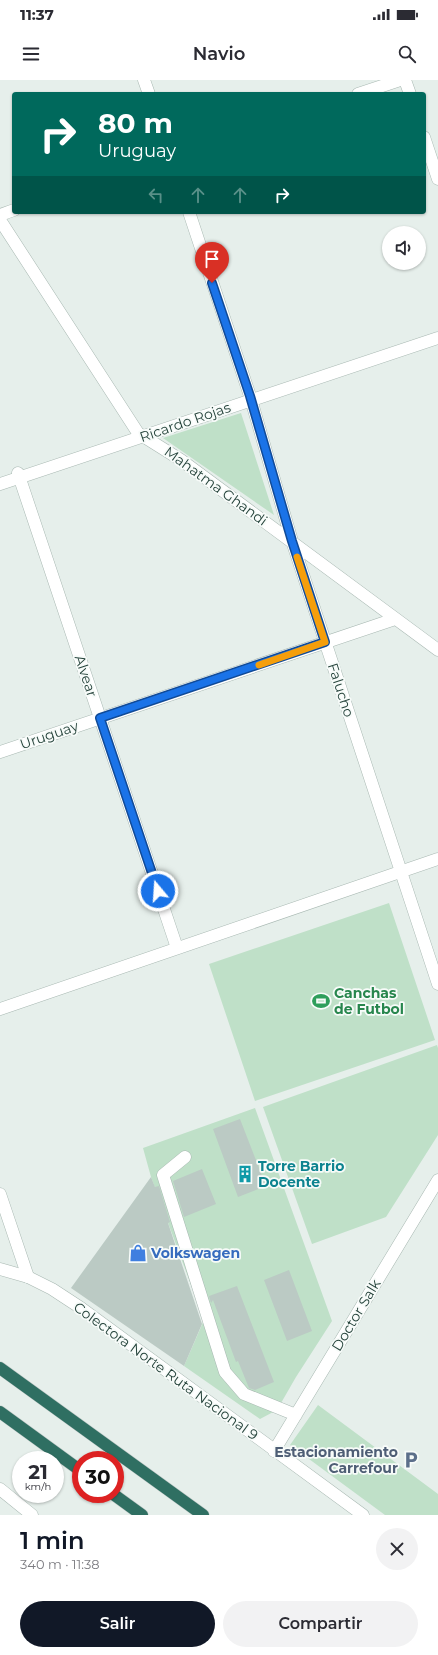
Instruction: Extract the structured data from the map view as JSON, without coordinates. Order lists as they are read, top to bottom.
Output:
{
  "streets": {
    "street": [
      "Ricardo Rojas",
      "Mahatma Ghandi",
      "Alvear",
      "Falucho",
      "Uruguay",
      "Doctor Salk",
      "Colectora Norte Ruta Nacional 9"
    ]
  },
  "crossings": [
    ["Ricardo Rojas", "Mahatma Ghandi"],
    ["Ricardo Rojas", "Alvear"],
    ["Ricardo Rojas", "Falucho"],
    ["Mahatma Ghandi", "Falucho"],
    ["Mahatma Ghandi", "Uruguay"],
    ["Alvear", "Uruguay"],
    ["Falucho", "Uruguay"],
    ["Doctor Salk", "Colectora Norte Ruta Nacional 9"]
  ],
  "places": {
    "sports": ["Canchas de Futbol"],
    "building": ["Torre Barrio Docente"],
    "shop": ["Volkswagen"],
    "parking": ["Estacionamiento Carrefour"]
  },
  "page": {
    "status": "11:37",
    "header": "Navio",
    "turn": ["80 m", "Uruguay"],
    "speed": "21 km/h",
    "limit": "30",
    "heading": ["1 min", "340 m · 11:38"],
    "buttons": ["Salir", "Compartir"]
  }
}
